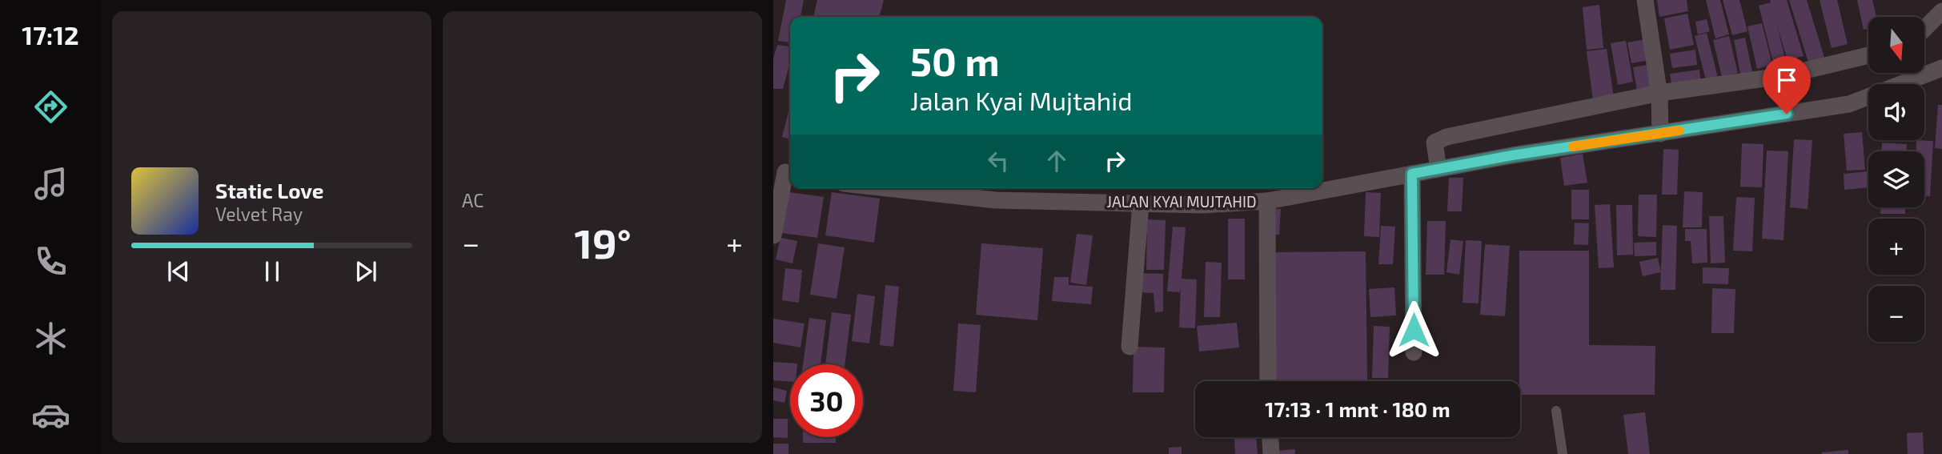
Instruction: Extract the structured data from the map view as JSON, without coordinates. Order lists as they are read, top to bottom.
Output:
{
  "streets": {
    "street": ["JALAN KYAI MUJTAHID"]
  },
  "north": "bottom",
  "page": {
    "tabs": "17:12",
    "tile": "AC",
    "map_buttons": ["+", "−"],
    "turn": ["50 m", "Jalan Kyai Mujtahid"],
    "song": ["Static Love", "Velvet Ray"],
    "heat": ["−", "19°", "+"],
    "limit": "30",
    "trip": "17:13 · 1 mnt · 180 m"
  }
}
